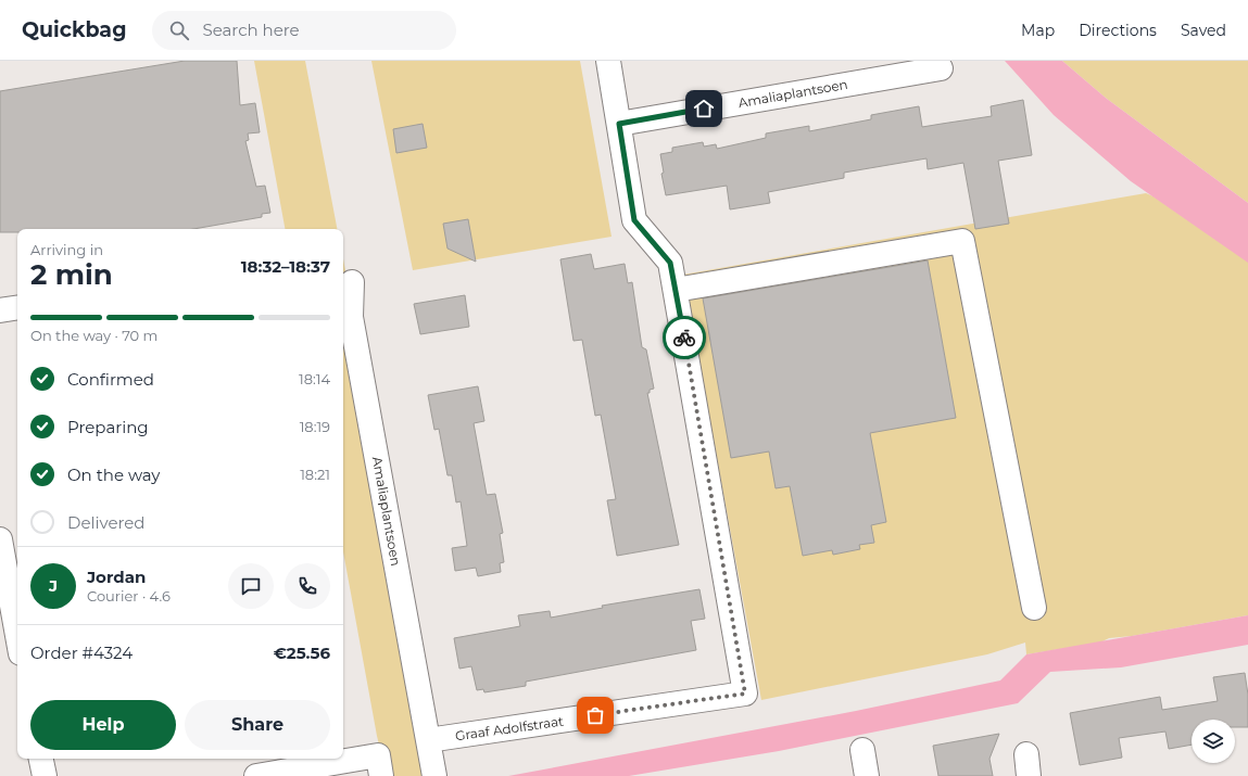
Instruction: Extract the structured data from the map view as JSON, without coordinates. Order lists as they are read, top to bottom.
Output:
{
  "streets": {
    "street": ["Amaliaplantsoen", "Graaf Adolfstraat"]
  },
  "crossings": [
    ["Amaliaplantsoen", "Graaf Adolfstraat"]
  ],
  "page": {
    "header": "Quickbag",
    "search": "Search here",
    "nav": ["Map", "Directions", "Saved"],
    "heading": ["2 min", "Arriving in", "18:32–18:37"],
    "panel": [
      "Jordan",
      "Courier · 4.6",
      "Order #4324",
      "€25.56"
    ],
    "bar": "On the way · 70 m",
    "list": [
      ["Confirmed", "18:14"],
      ["Preparing", "18:19"],
      ["On the way", "18:21"],
      "Delivered"
    ],
    "round": "J",
    "buttons": ["Help", "Share"]
  }
}
